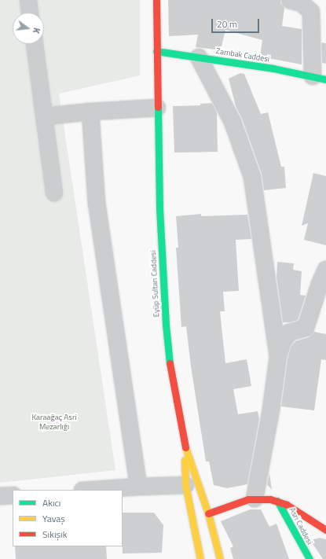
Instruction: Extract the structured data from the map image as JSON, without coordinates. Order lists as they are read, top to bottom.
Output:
{
  "streets": {
    "main road": ["Zambak Caddesi", "Eyüp Sultan Caddesi", "Asri Caddesi"]
  },
  "crossings": [
    ["Zambak Caddesi", "Eyüp Sultan Caddesi"]
  ],
  "parks": ["Karaağaç Asri Mezarlığı"],
  "legend": ["Akıcı", "Yavaş", "Sıkışık"],
  "scale_bar": "20 m",
  "north": "right"
}
